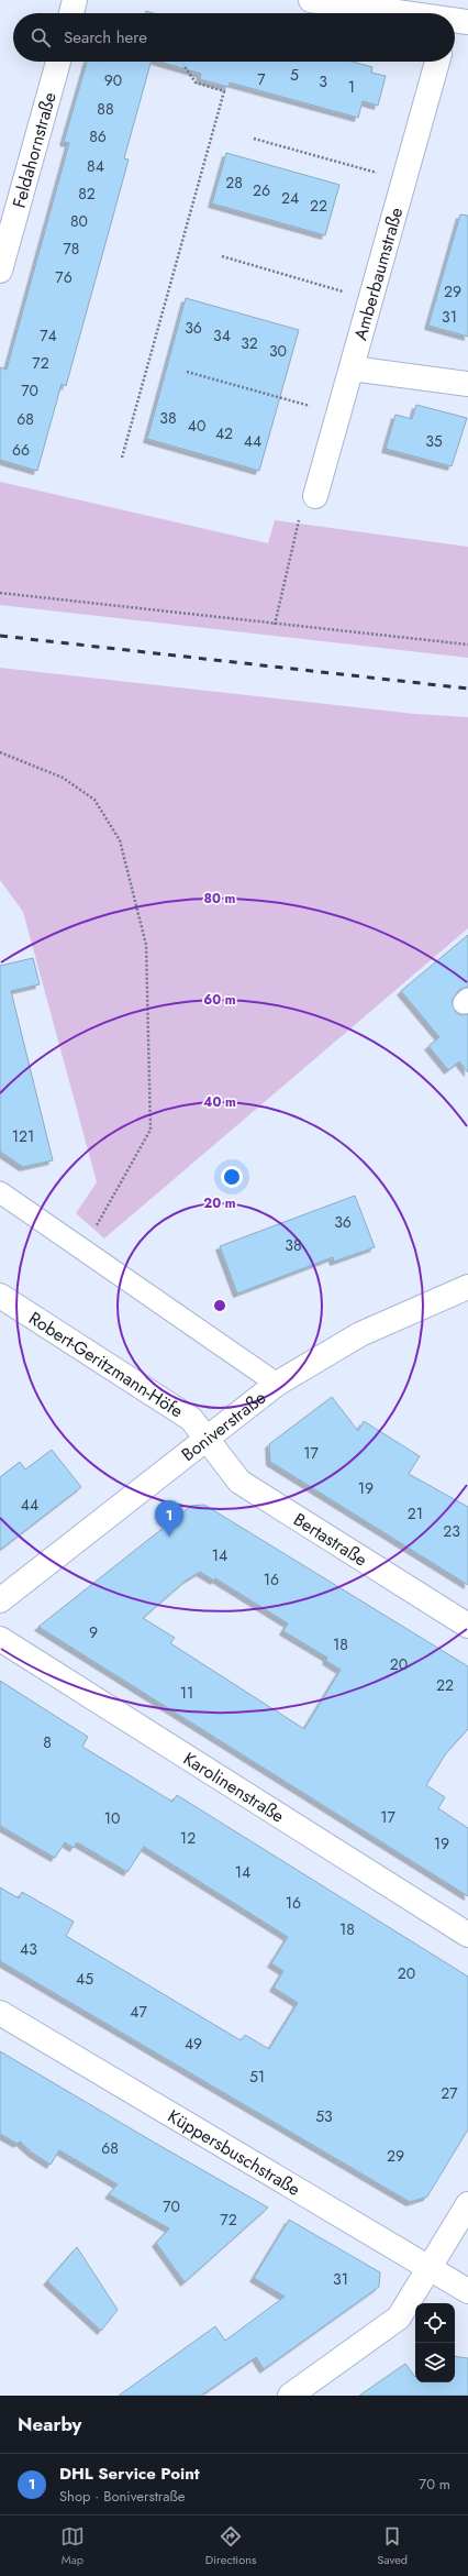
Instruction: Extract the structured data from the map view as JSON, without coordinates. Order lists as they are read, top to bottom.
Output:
{
  "streets": {
    "street": [
      "Feldahornstraße",
      "Amberbaumstraße",
      "Robert-Geritzmann-Höfe",
      "Boniverstraße",
      "Bertastraße",
      "Karolinenstraße",
      "Küppersbuschstraße"
    ]
  },
  "crossings": [
    ["Robert-Geritzmann-Höfe", "Boniverstraße"],
    ["Robert-Geritzmann-Höfe", "Bertastraße"],
    ["Boniverstraße", "Bertastraße"]
  ],
  "house_numbers": [
    "5",
    "7",
    "90",
    "3",
    "1",
    "88",
    "86",
    "84",
    "28",
    "26",
    "82",
    "24",
    "22",
    "80",
    "78",
    "76",
    "29",
    "31",
    "36",
    "74",
    "34",
    "32",
    "30",
    "72",
    "70",
    "38",
    "68",
    "40",
    "42",
    "44",
    "35",
    "66",
    "121",
    "36",
    "38",
    "17",
    "19",
    "44",
    "21",
    "23",
    "14",
    "16",
    "9",
    "18",
    "20",
    "22",
    "11",
    "8",
    "17",
    "10",
    "12",
    "19",
    "14",
    "16",
    "18",
    "43",
    "20",
    "45",
    "47",
    "49",
    "51",
    "27",
    "53",
    "68",
    "29",
    "70",
    "72",
    "31"
  ],
  "page": {
    "search": "Search here",
    "pins": "1",
    "heading": "Nearby",
    "list": [
      {
        "mark": "1",
        "name": "DHL Service Point",
        "note": "Shop · Boniverstraße",
        "value": "70 m"
      }
    ],
    "nav": ["Map", "Directions", "Saved"]
  },
  "rings": [
    "80 m",
    "60 m",
    "40 m",
    "20 m"
  ]
}
